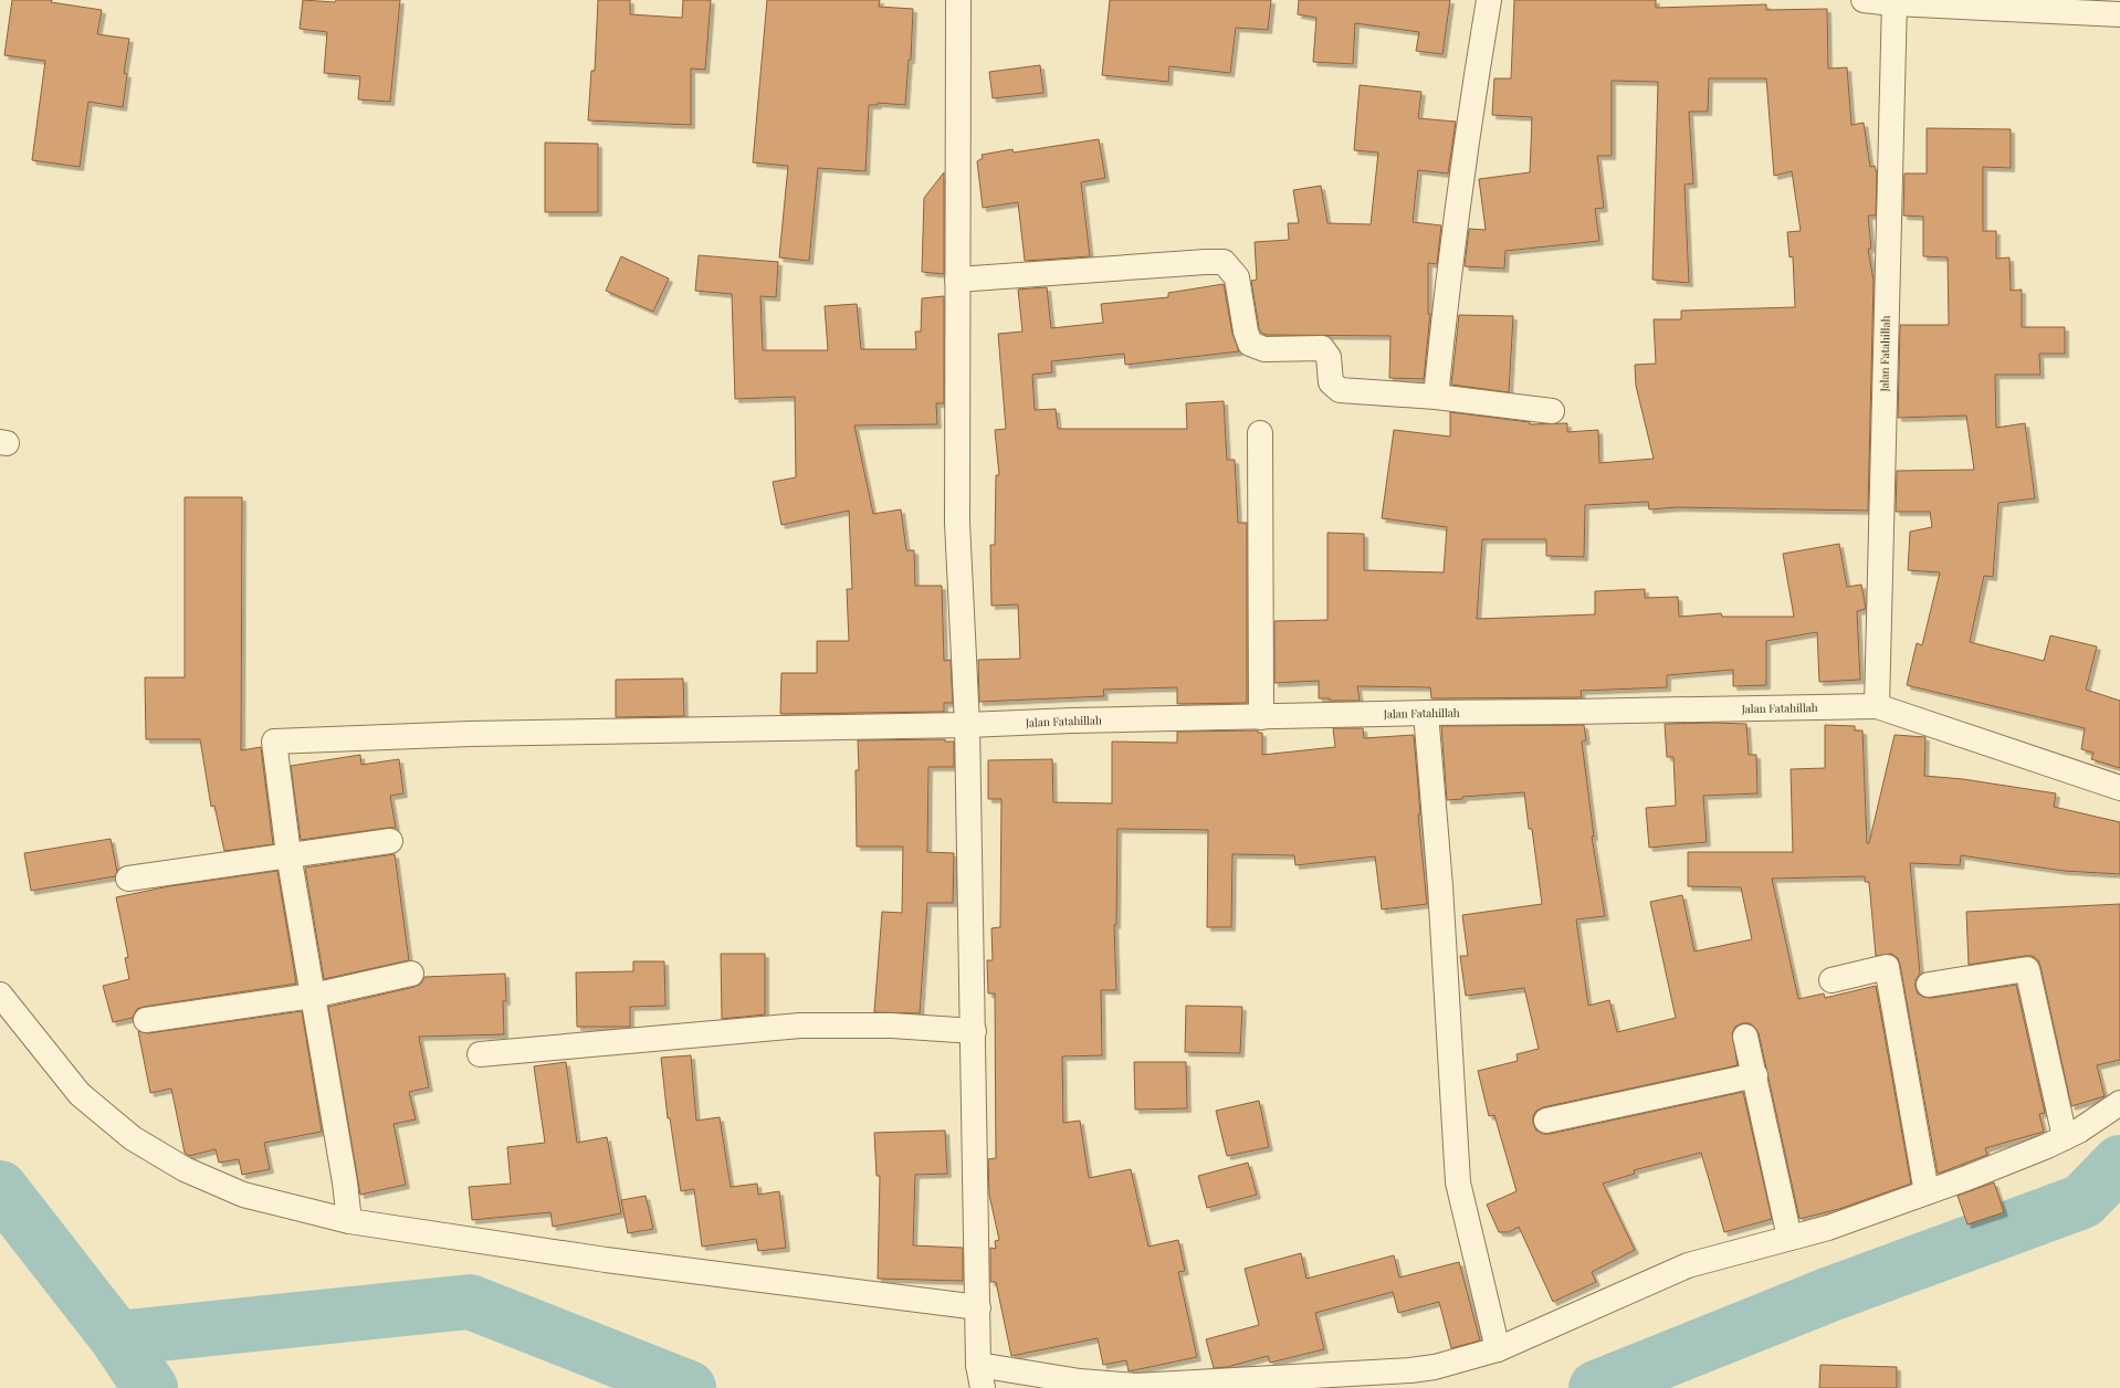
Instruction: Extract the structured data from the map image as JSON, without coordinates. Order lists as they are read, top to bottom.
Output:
{
  "streets": {
    "street": ["Jalan Fatahillah"]
  }
}
